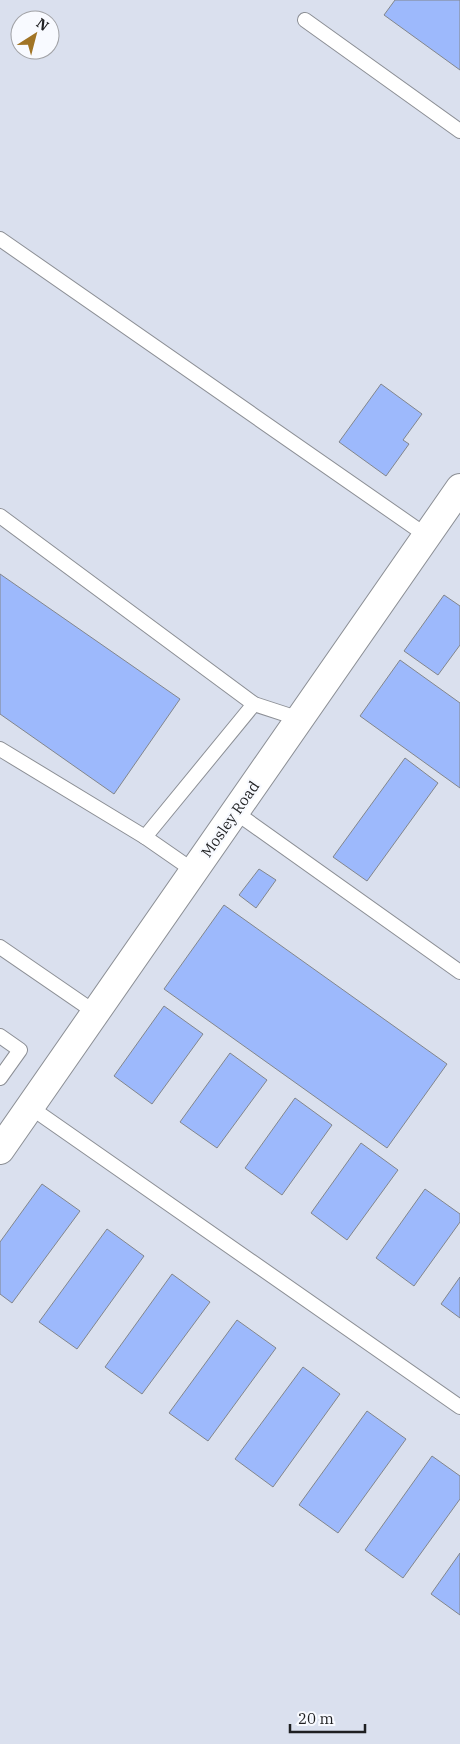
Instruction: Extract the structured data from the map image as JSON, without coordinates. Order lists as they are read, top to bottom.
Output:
{
  "streets": {
    "street": ["Mosley Road"]
  },
  "scale_bar": "20 m",
  "north": "top right"
}
